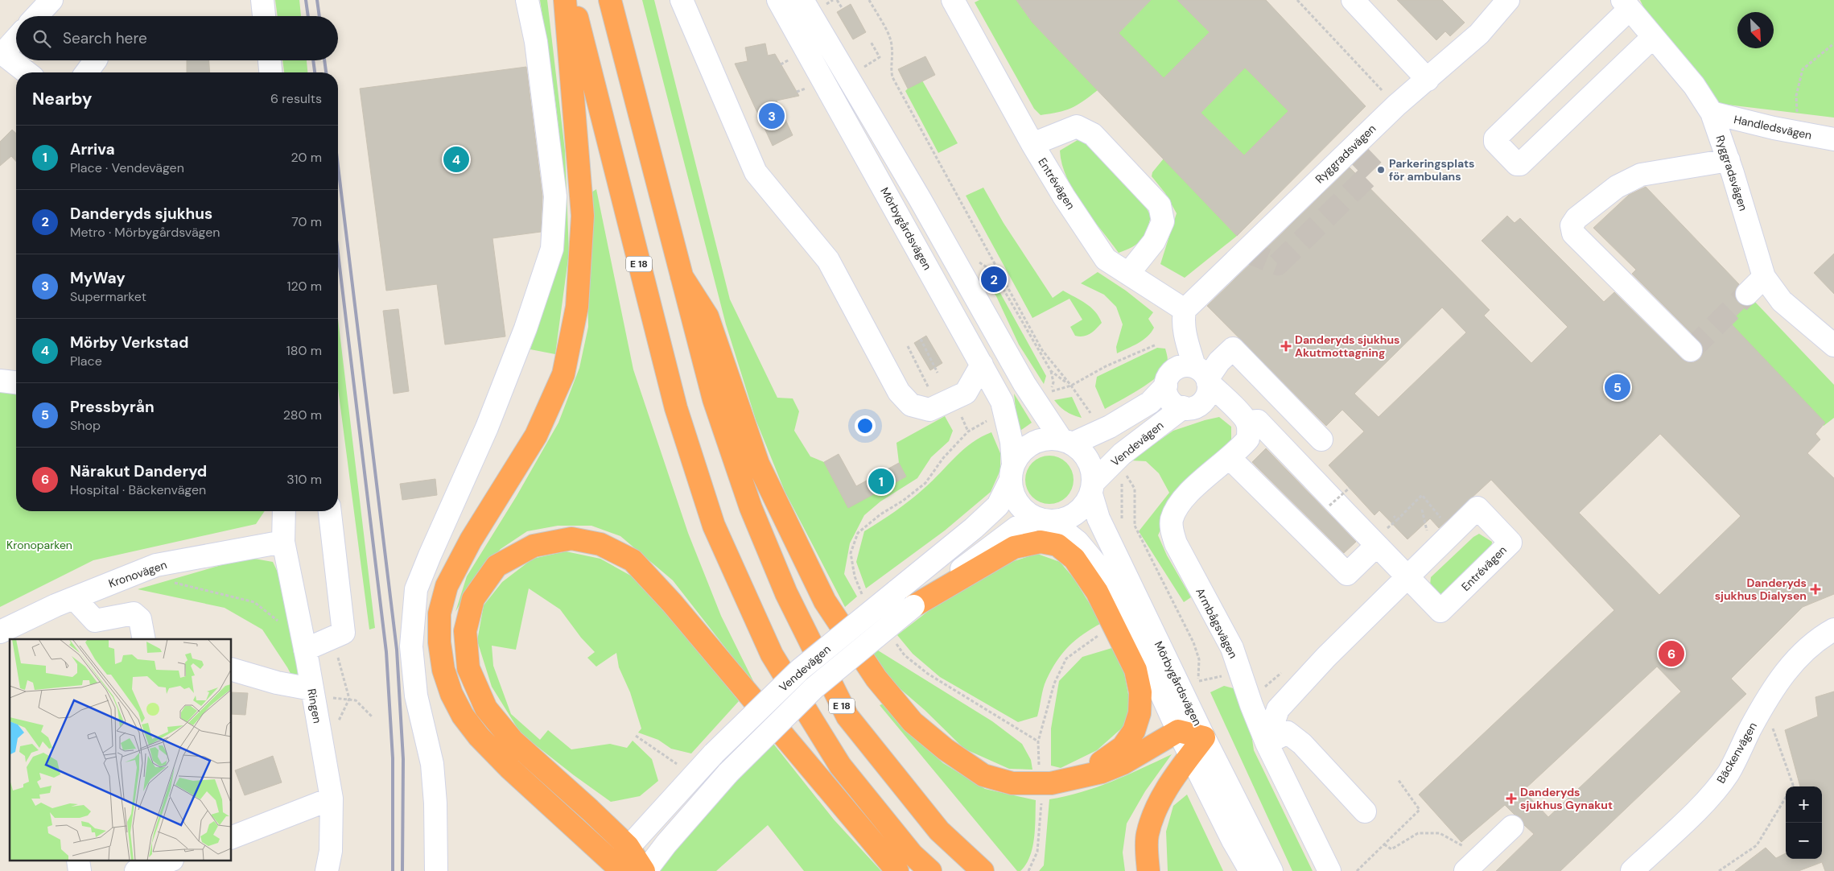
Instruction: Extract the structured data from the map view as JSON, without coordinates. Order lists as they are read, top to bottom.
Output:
{
  "streets": {
    "highway": ["E 18"],
    "street": [
      "Handledsvägen",
      "Ryggradsvägen",
      "Entrévägen",
      "Mörbygårdsvägen",
      "Vendevägen",
      "Kronovägen",
      "Armbågsvägen",
      "Ringen",
      "Bäckenvägen"
    ]
  },
  "crossings": [
    ["Handledsvägen", "Ryggradsvägen"],
    ["Ryggradsvägen", "Entrévägen"],
    ["Entrévägen", "Armbågsvägen"],
    ["Mörbygårdsvägen", "Vendevägen"],
    ["Kronovägen", "Ringen"]
  ],
  "parks": ["Kronoparken"],
  "places": {
    "other": ["Parkeringsplats för ambulans"],
    "health": ["Danderyds sjukhus Akutmottagning", "Danderyds sjukhus Dialysen", "Danderyds sjukhus Gynakut"]
  },
  "north": "bottom right",
  "page": {
    "search": "Search here",
    "heading": ["Nearby", "6 results"],
    "pins": [
      "3",
      "4",
      "2",
      "5",
      "1",
      "6"
    ],
    "list": [
      {
        "mark": "1",
        "name": "Arriva",
        "note": "Place · Vendevägen",
        "value": "20 m"
      },
      {
        "mark": "2",
        "name": "Danderyds sjukhus",
        "note": "Metro · Mörbygårdsvägen",
        "value": "70 m"
      },
      {
        "mark": "3",
        "name": "MyWay",
        "note": "Supermarket",
        "value": "120 m"
      },
      {
        "mark": "4",
        "name": "Mörby Verkstad",
        "note": "Place",
        "value": "180 m"
      },
      {
        "mark": "5",
        "name": "Pressbyrån",
        "note": "Shop",
        "value": "280 m"
      },
      {
        "mark": "6",
        "name": "Närakut Danderyd",
        "note": "Hospital · Bäckenvägen",
        "value": "310 m"
      }
    ],
    "map_buttons": ["+", "−"]
  }
}
